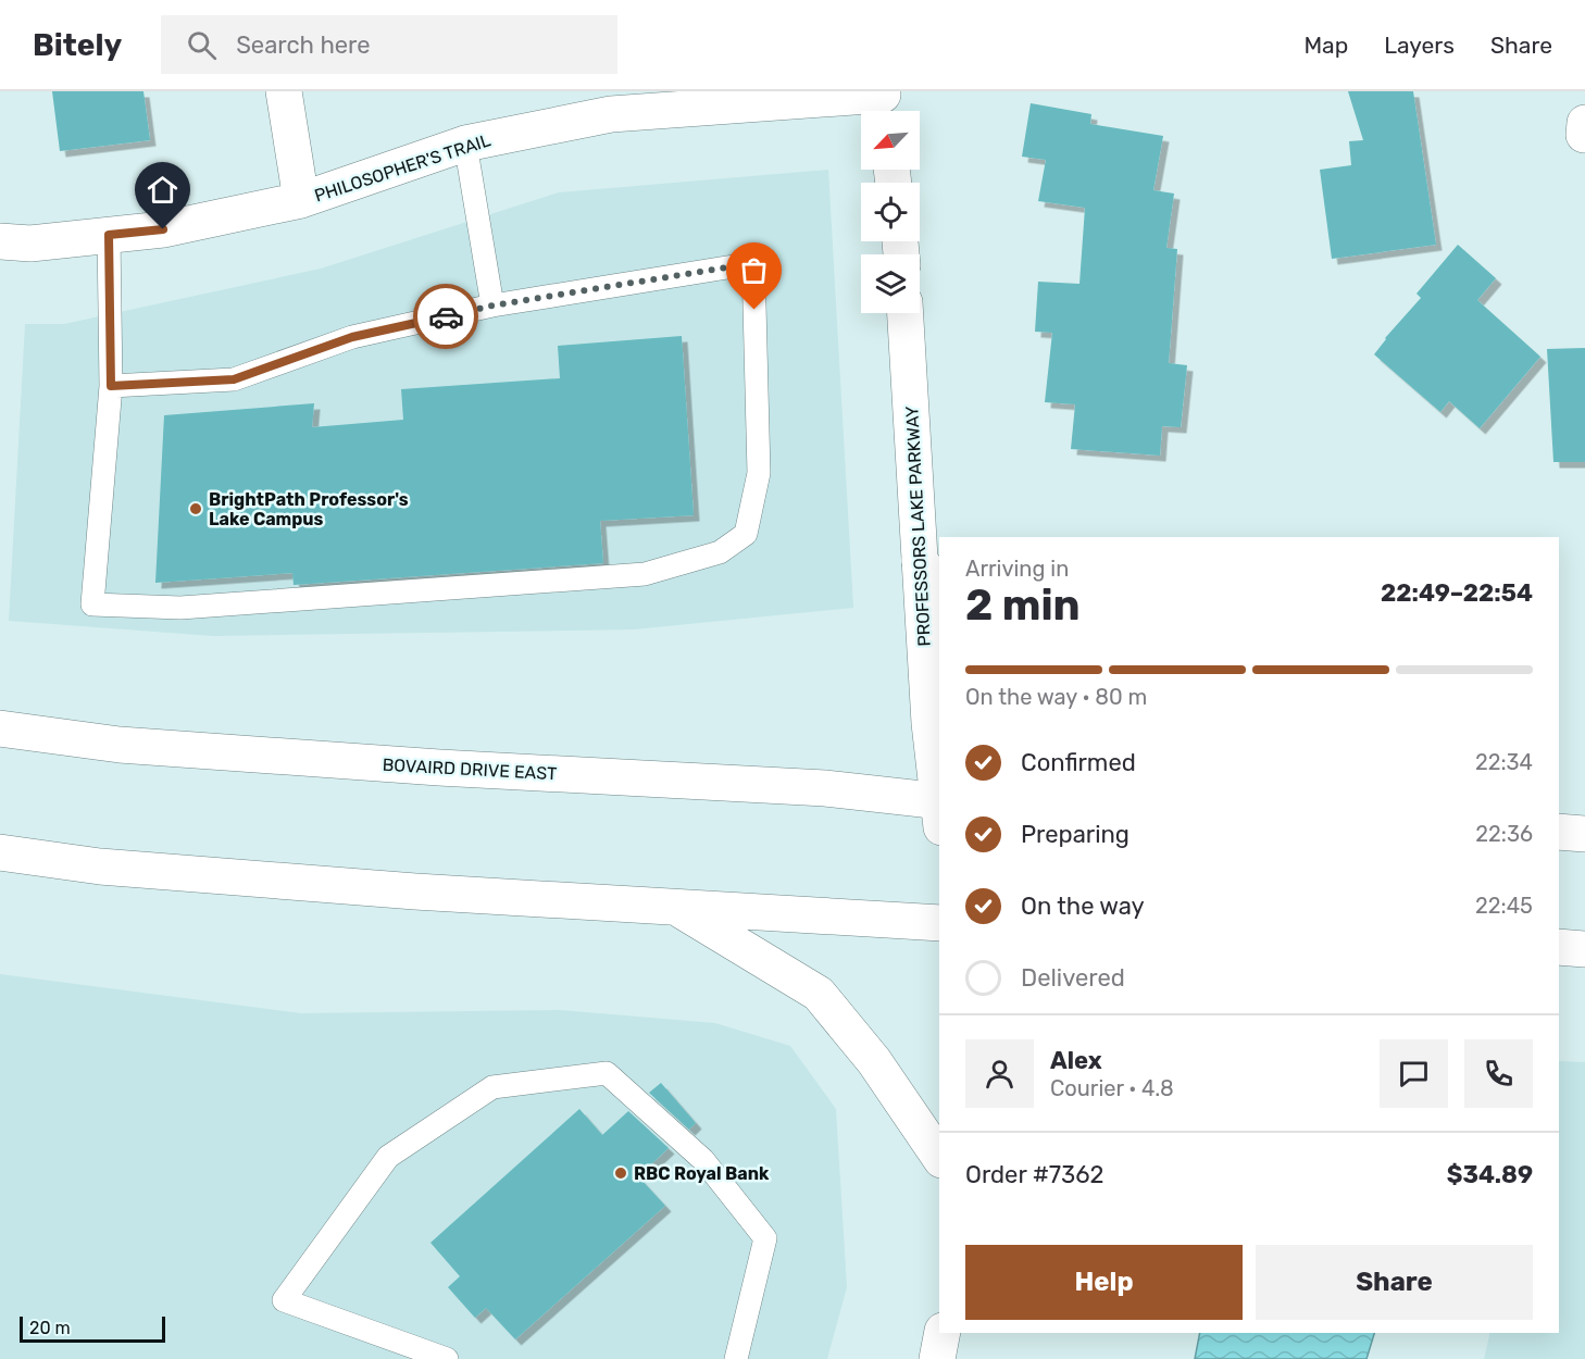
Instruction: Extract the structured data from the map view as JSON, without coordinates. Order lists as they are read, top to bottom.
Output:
{
  "streets": {
    "main road": ["PHILOSOPHER'S TRAIL", "PROFESSORS LAKE PARKWAY", "BOVAIRD DRIVE EAST"]
  },
  "places": ["BrightPath Professor's Lake Campus", "RBC Royal Bank"],
  "scale_bar": "20 m",
  "north": "bottom left",
  "page": {
    "header": "Bitely",
    "search": "Search here",
    "nav": ["Map", "Layers", "Share"],
    "heading": ["2 min", "Arriving in", "22:49–22:54"],
    "panel": [
      "Alex",
      "Courier · 4.8",
      "Order #7362",
      "$34.89"
    ],
    "bar": "On the way · 80 m",
    "list": [
      ["Confirmed", "22:34"],
      ["Preparing", "22:36"],
      ["On the way", "22:45"],
      "Delivered"
    ],
    "buttons": ["Help", "Share"],
    "scale": "20 m"
  }
}
